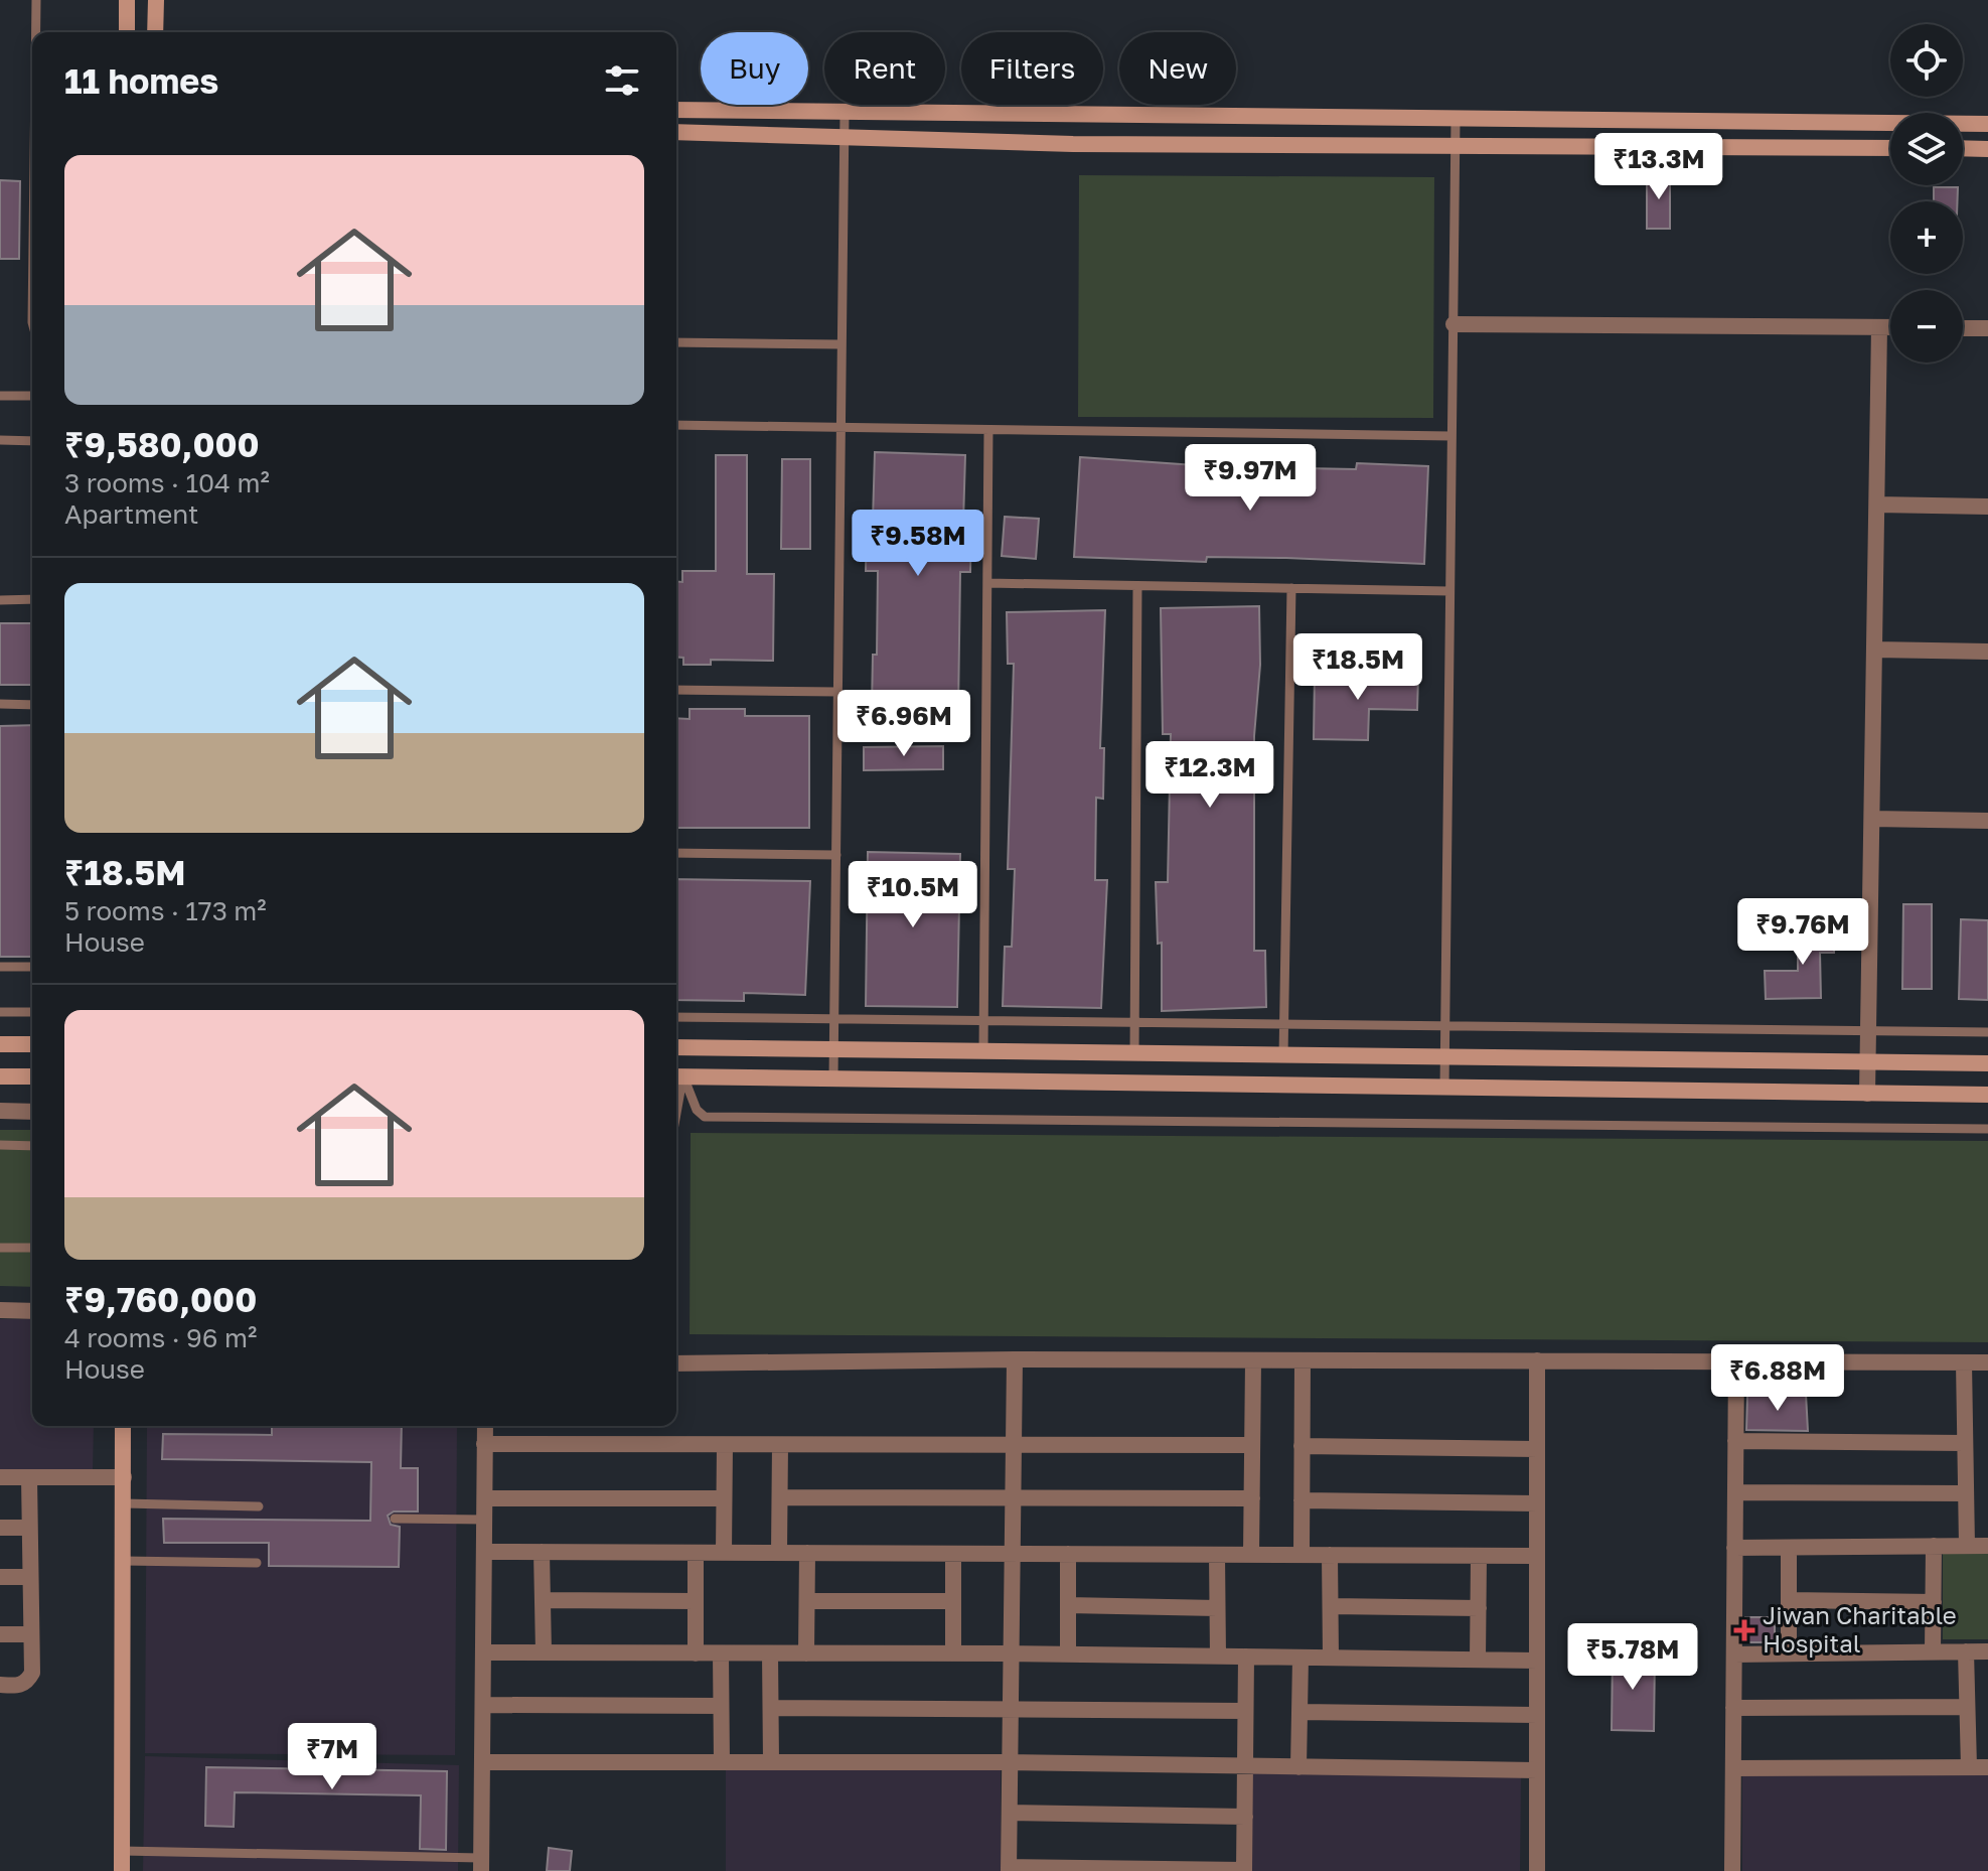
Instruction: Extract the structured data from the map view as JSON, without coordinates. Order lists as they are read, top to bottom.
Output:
{
  "places": {
    "health": ["Jiwan Charitable Hospital"]
  },
  "page": {
    "map_buttons": ["+", "−"],
    "chip": [
      "Buy",
      "Rent",
      "Filters",
      "New"
    ],
    "heading": "11 homes",
    "list": [
      {
        "name": "₹9,580,000",
        "note": "3 rooms · 104 m² · Apartment"
      },
      {
        "name": "₹18.5M",
        "note": "5 rooms · 173 m² · House"
      },
      {
        "name": "₹9,760,000",
        "note": "4 rooms · 96 m² · House"
      }
    ],
    "price": [
      "₹13.3M",
      "₹9.97M",
      "₹9.58M",
      "₹18.5M",
      "₹6.96M",
      "₹12.3M",
      "₹10.5M",
      "₹9.76M",
      "₹6.88M",
      "₹5.78M",
      "₹7M"
    ]
  }
}
